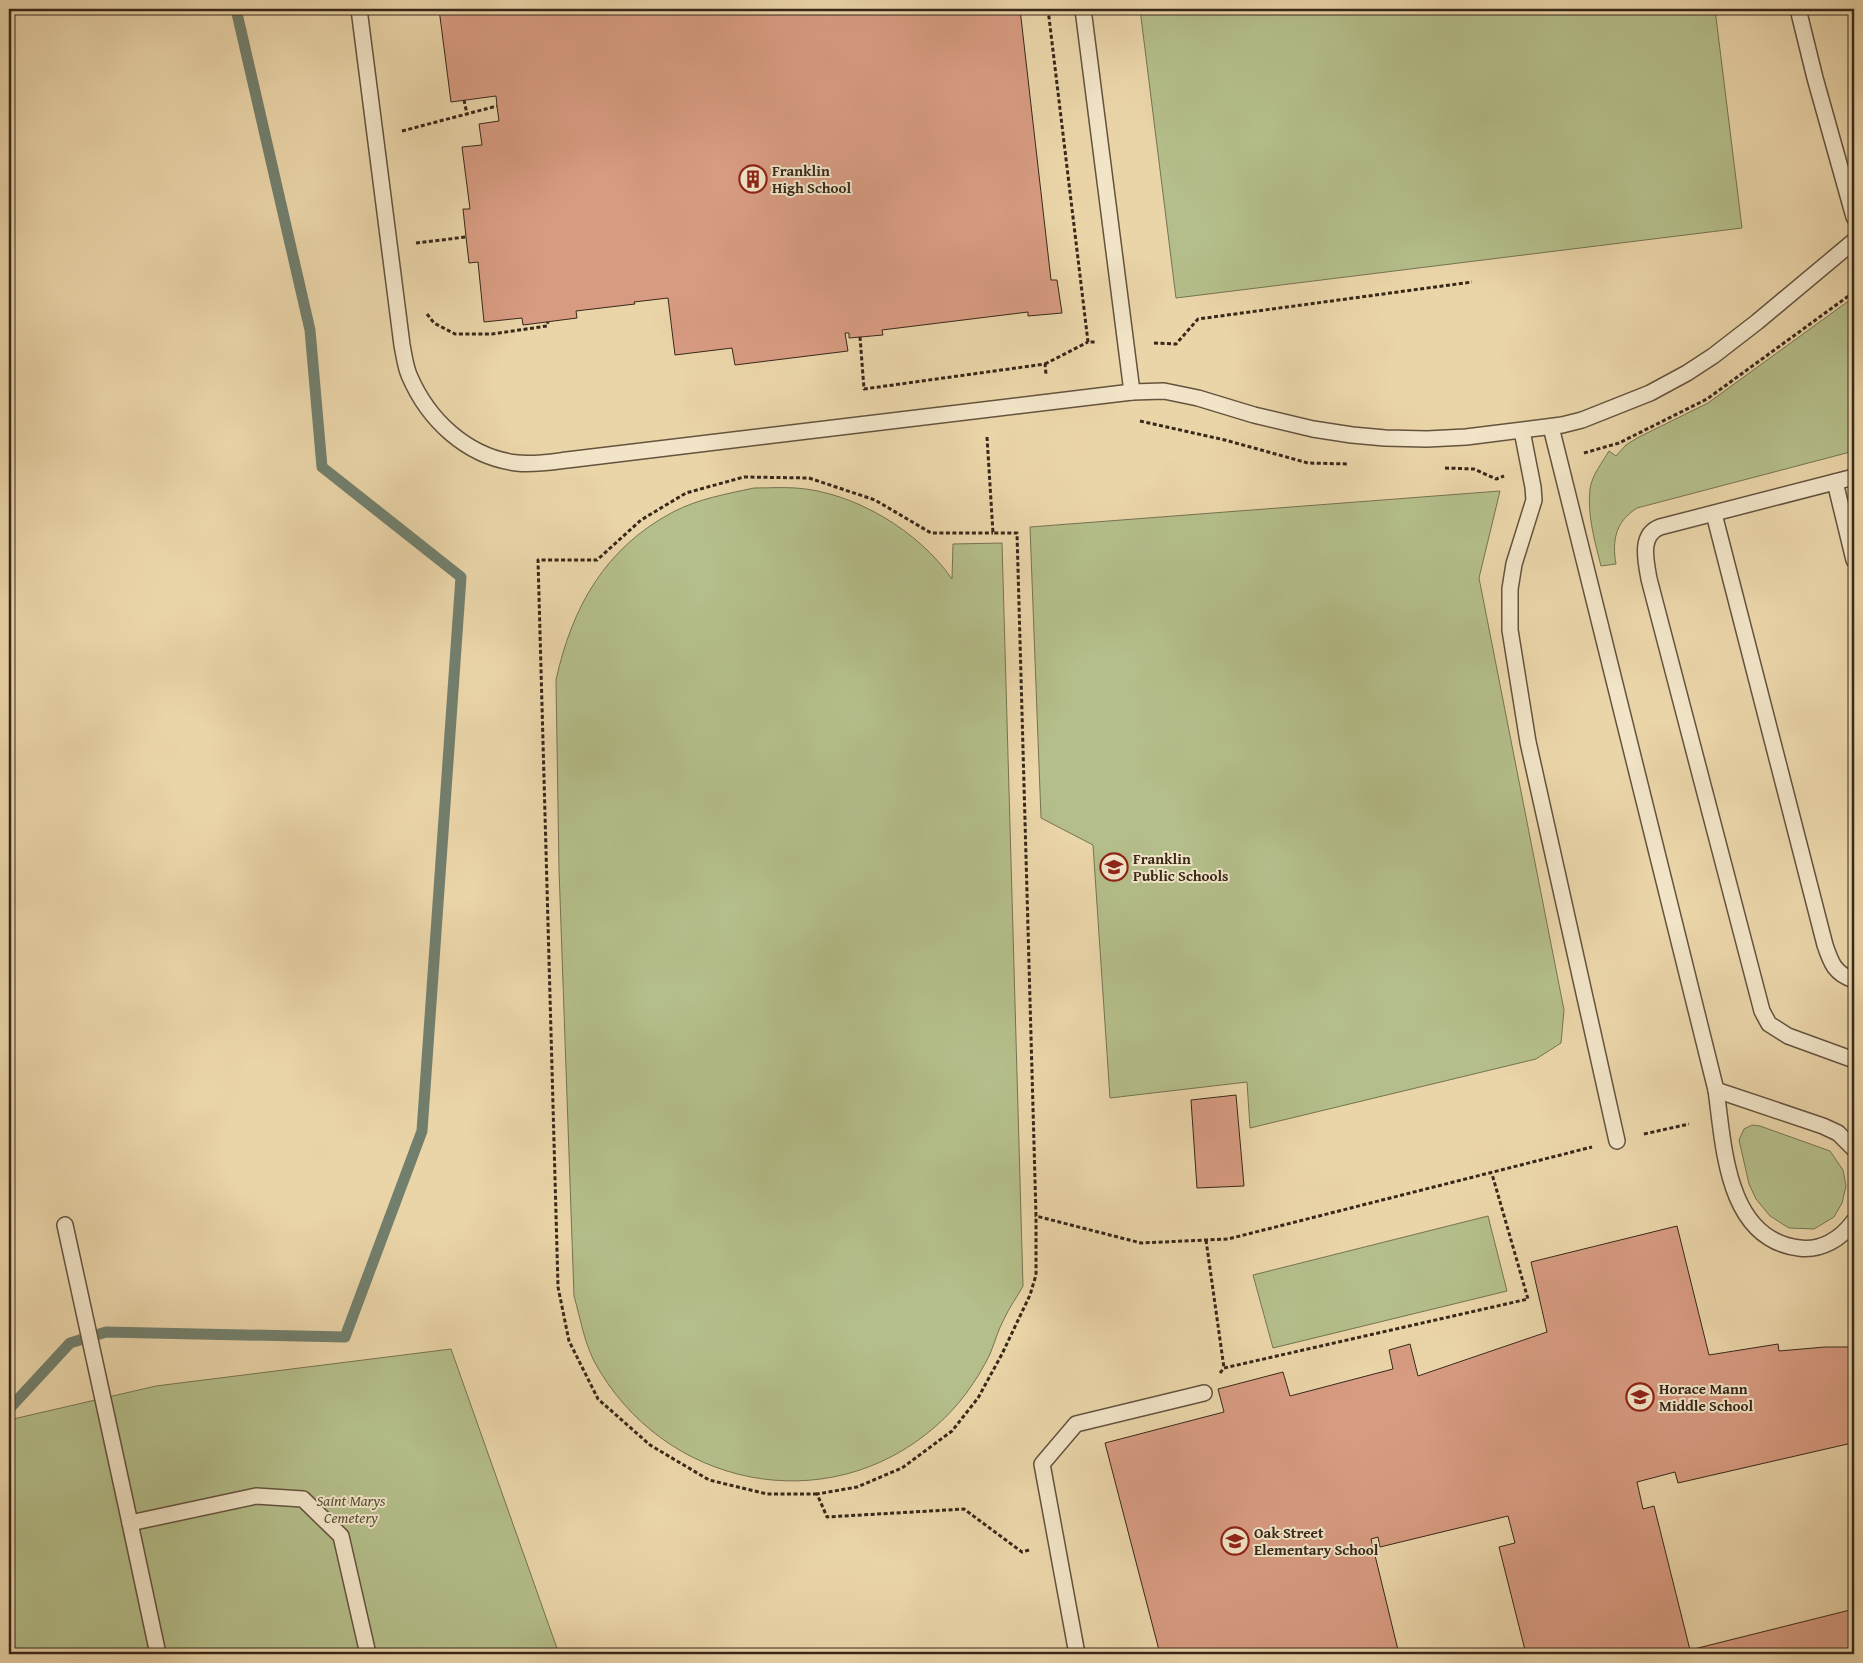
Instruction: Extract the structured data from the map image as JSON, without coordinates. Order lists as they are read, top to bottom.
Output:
{
  "parks": ["Saint Marys Cemetery"],
  "places": {
    "building": ["Franklin High School"],
    "school or university": ["Franklin Public Schools", "Horace Mann Middle School", "Oak Street Elementary School"]
  }
}
